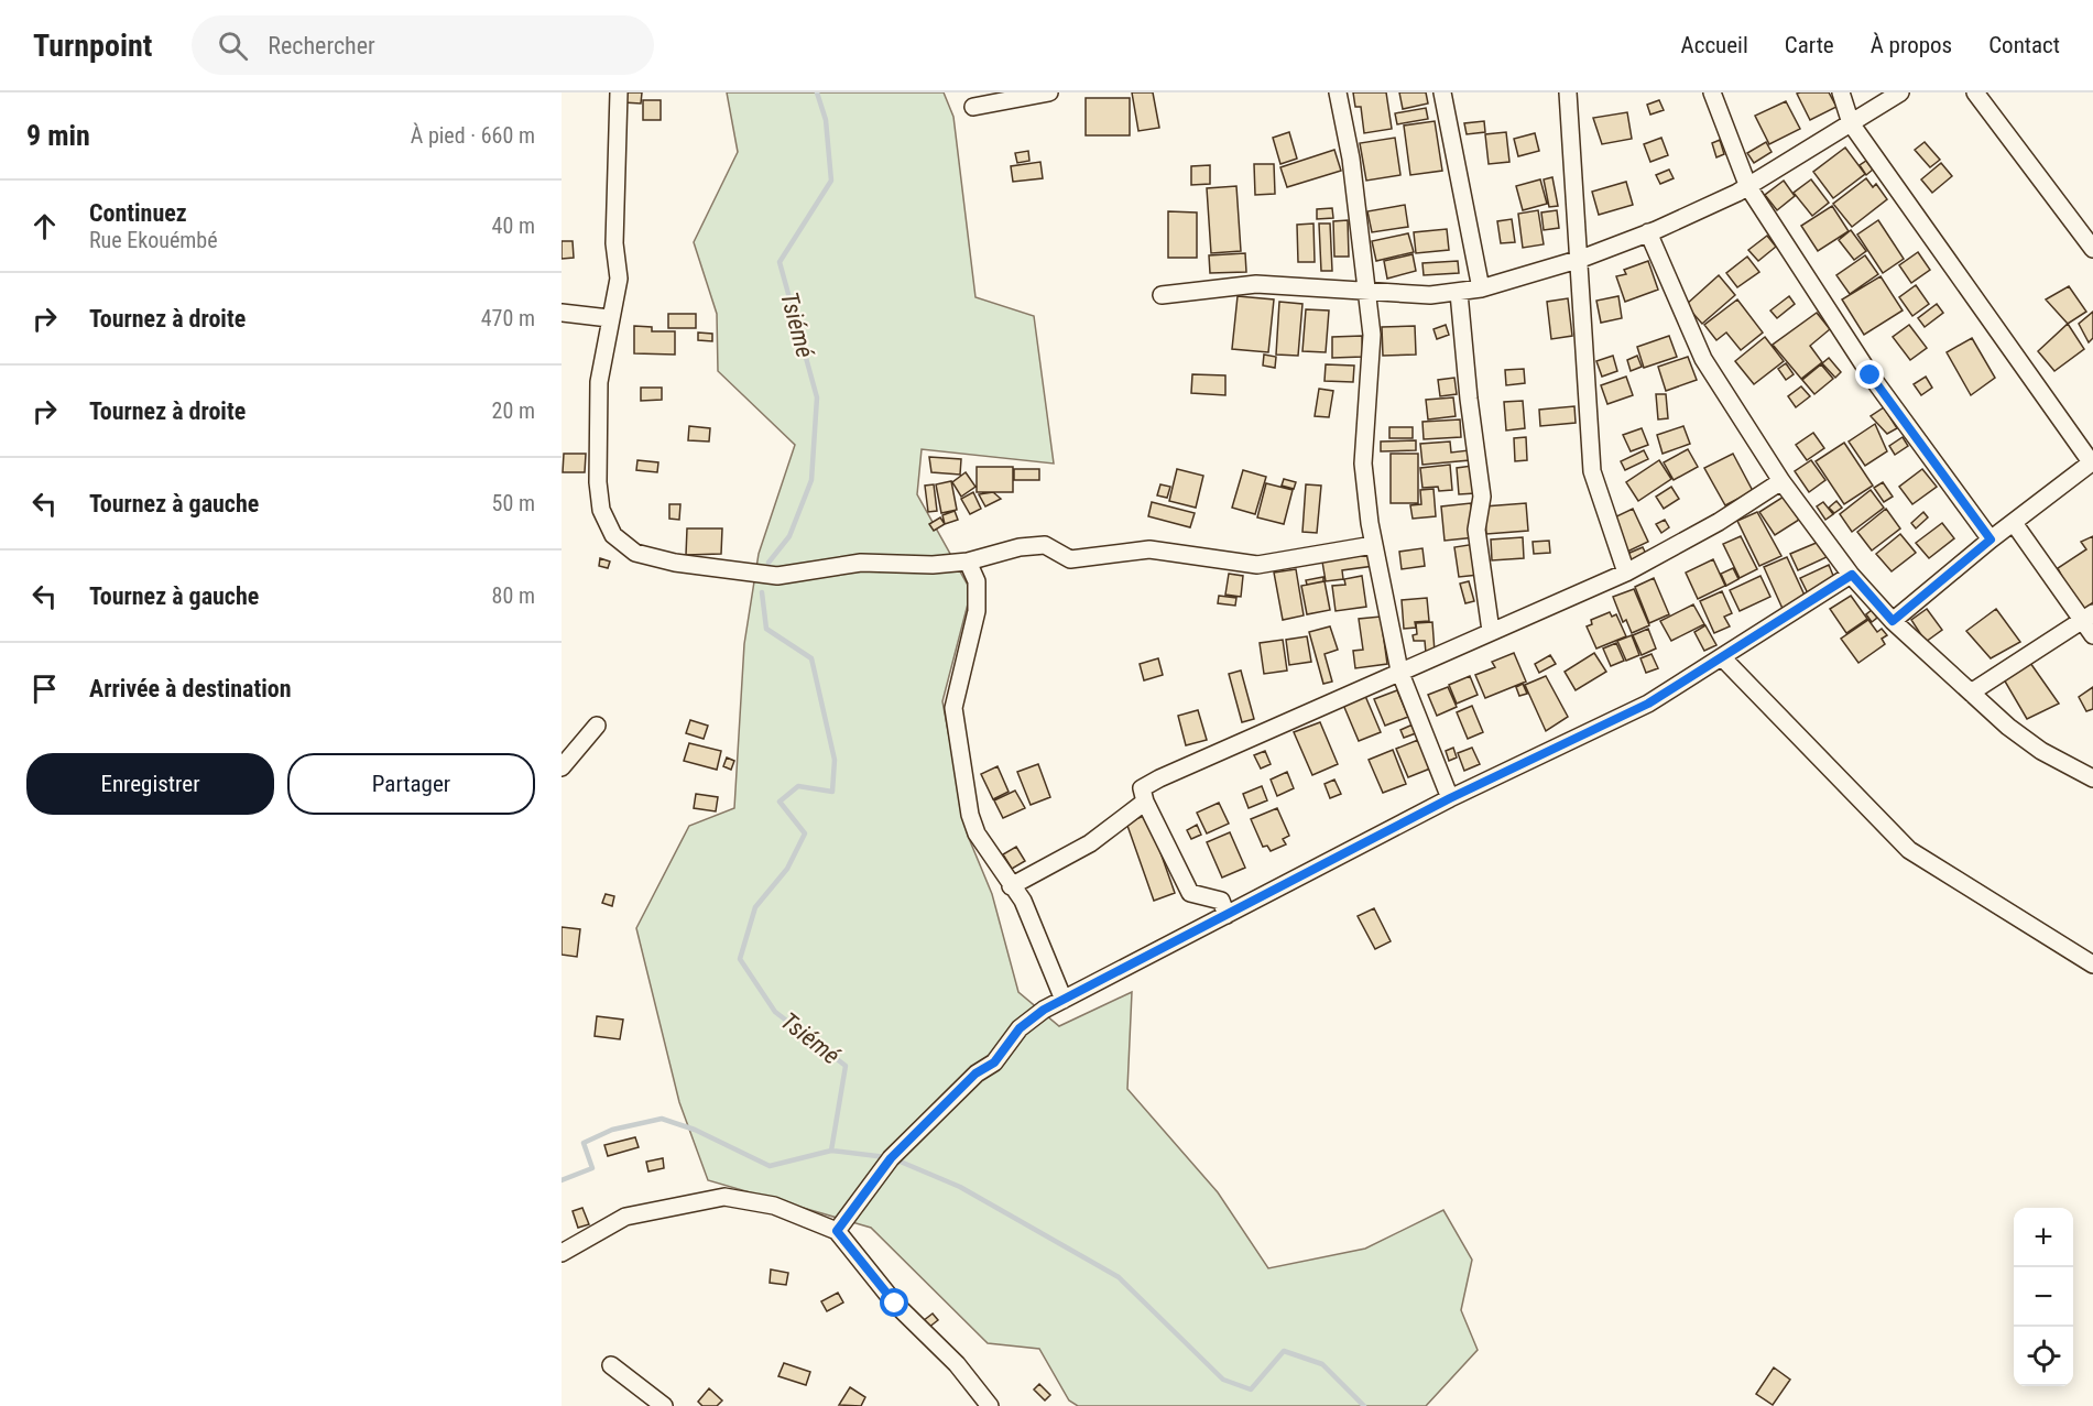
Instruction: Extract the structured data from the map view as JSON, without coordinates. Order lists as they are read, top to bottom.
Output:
{
  "water": ["Tsiémé"],
  "page": {
    "header": "Turnpoint",
    "search": "Rechercher",
    "nav": [
      "Accueil",
      "Carte",
      "À propos",
      "Contact"
    ],
    "heading": ["9 min", "À pied · 660 m"],
    "list": [
      ["Continuez", "Rue Ekouémbé", "40 m"],
      ["Tournez à droite", "470 m"],
      ["Tournez à droite", "20 m"],
      ["Tournez à gauche", "50 m"],
      ["Tournez à gauche", "80 m"],
      "Arrivée à destination"
    ],
    "buttons": ["Enregistrer", "Partager"],
    "map_buttons": ["+", "−"]
  }
}
